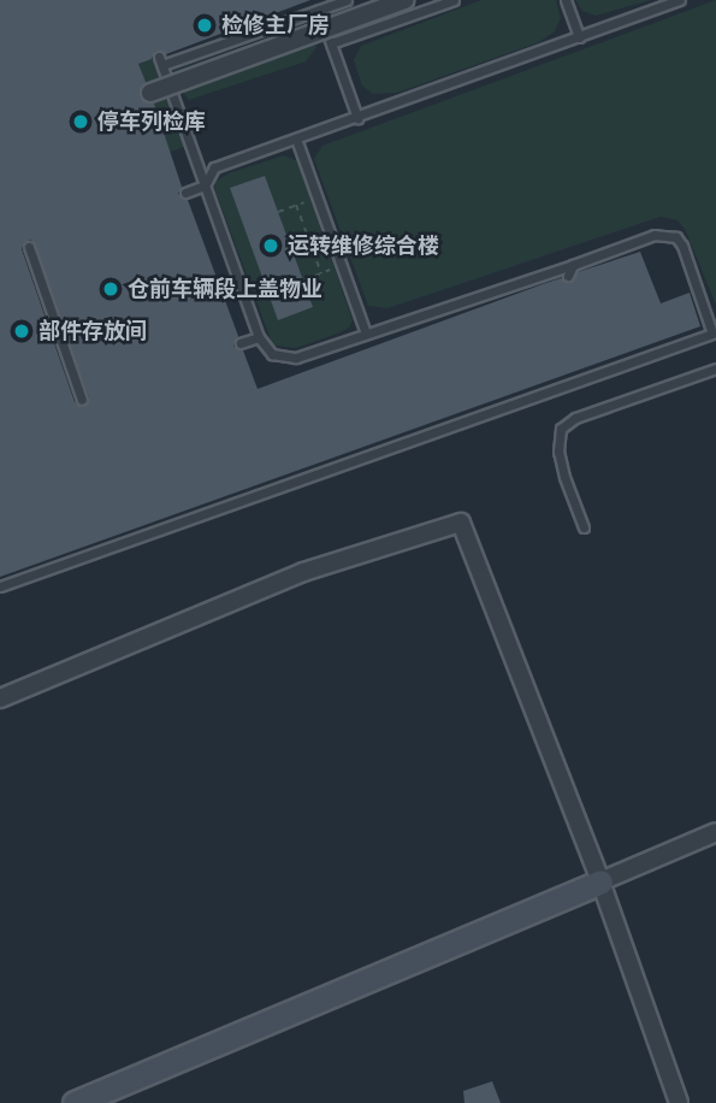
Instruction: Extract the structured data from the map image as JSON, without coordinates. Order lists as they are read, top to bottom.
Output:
{
  "places": [
    "检修主厂房",
    "停车列检库",
    "运转维修综合楼",
    "仓前车辆段上盖物业",
    "部件存放间"
  ]
}
